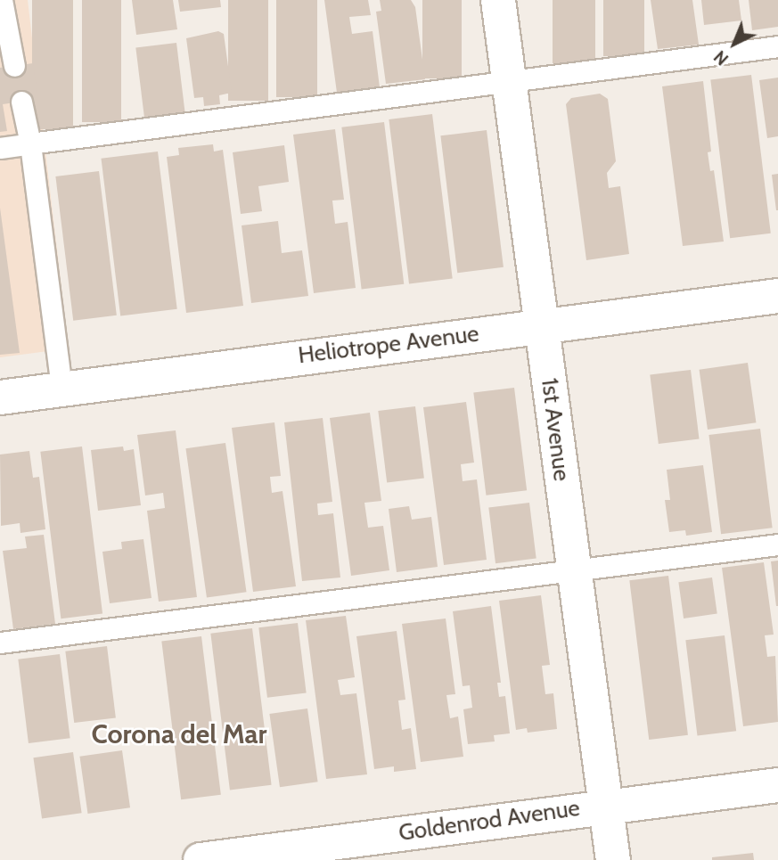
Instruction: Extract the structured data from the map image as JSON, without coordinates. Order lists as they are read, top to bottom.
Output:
{
  "streets": {
    "street": ["Heliotrope Avenue", "1st Avenue", "Goldenrod Avenue"]
  },
  "crossings": [
    ["Heliotrope Avenue", "1st Avenue"],
    ["1st Avenue", "Goldenrod Avenue"]
  ],
  "districts": ["Corona del Mar"],
  "north": "bottom left"
}
